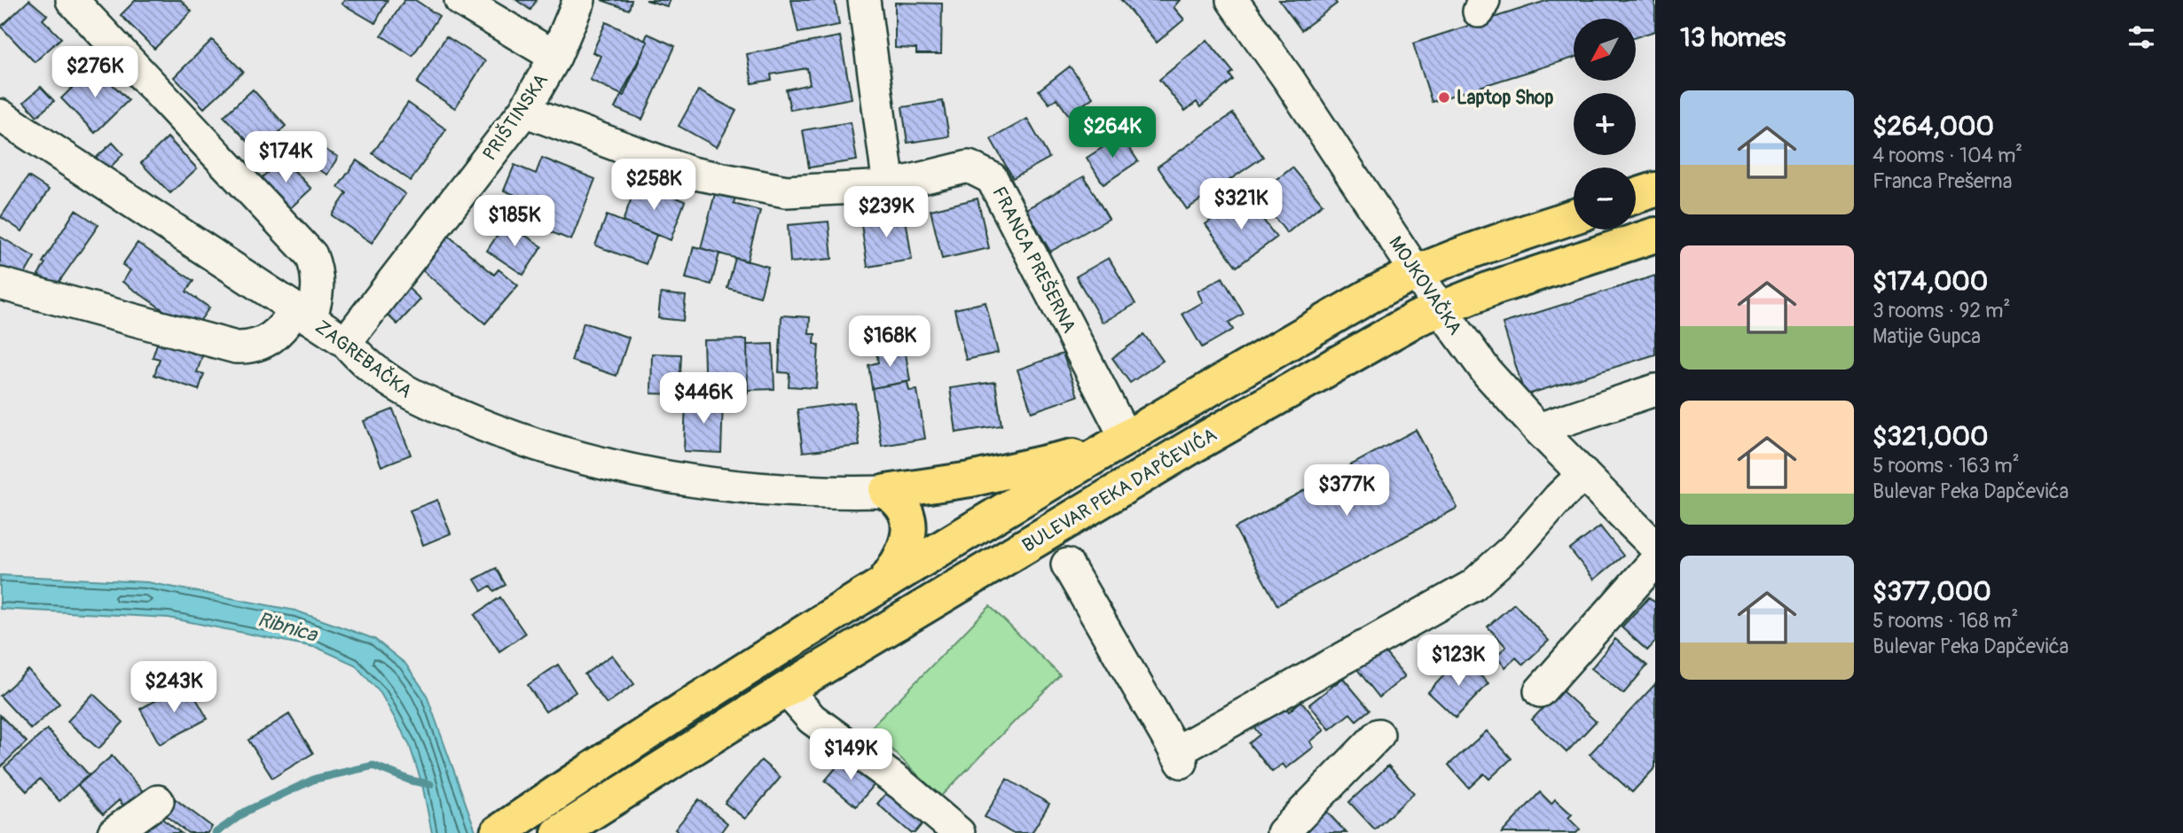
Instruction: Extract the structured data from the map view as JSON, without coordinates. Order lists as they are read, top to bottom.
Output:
{
  "streets": {
    "main road": ["BULEVAR PEKA DAPČEVIĆA"],
    "street": [
      "PRIŠTINSKA",
      "FRANCA PREŠERNA",
      "MOJKOVAČKA",
      "ZAGREBAČKA"
    ]
  },
  "crossings": [
    ["PRIŠTINSKA", "FRANCA PREŠERNA"],
    ["PRIŠTINSKA", "ZAGREBAČKA"],
    ["MOJKOVAČKA", "BULEVAR PEKA DAPČEVIĆA"]
  ],
  "water": ["Ribnica"],
  "places": ["Laptop Shop"],
  "north": "bottom left",
  "page": {
    "heading": "13 homes",
    "map_buttons": ["+", "−"],
    "price": [
      "$276K",
      "$264K",
      "$174K",
      "$258K",
      "$321K",
      "$239K",
      "$185K",
      "$168K",
      "$446K",
      "$377K",
      "$123K",
      "$243K",
      "$149K"
    ],
    "list": [
      {
        "name": "$264,000",
        "note": "4 rooms · 104 m² · Franca Prešerna"
      },
      {
        "name": "$174,000",
        "note": "3 rooms · 92 m² · Matije Gupca"
      },
      {
        "name": "$321,000",
        "note": "5 rooms · 163 m² · Bulevar Peka Dapčevića"
      },
      {
        "name": "$377,000",
        "note": "5 rooms · 168 m² · Bulevar Peka Dapčevića"
      }
    ]
  }
}
